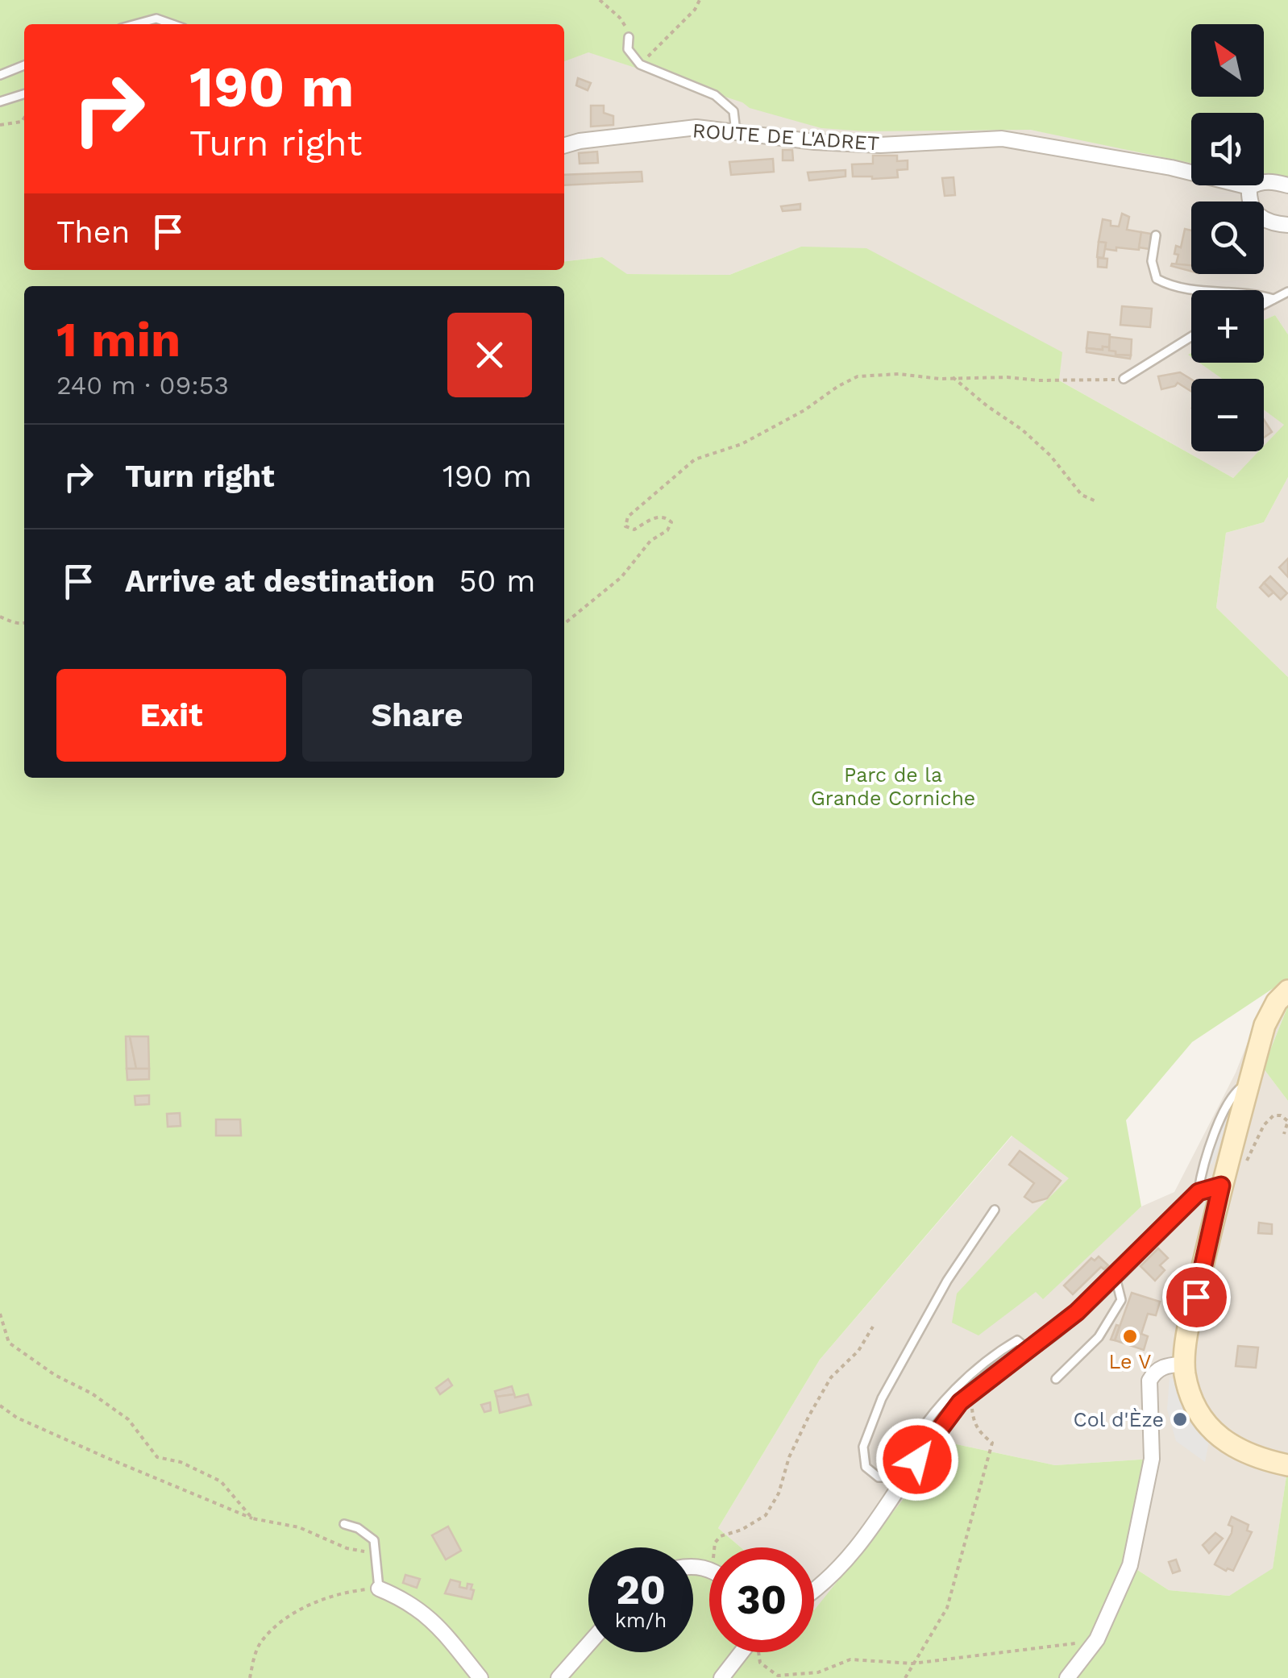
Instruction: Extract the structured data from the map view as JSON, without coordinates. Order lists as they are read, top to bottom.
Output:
{
  "streets": {
    "street": ["ROUTE DE L'ADRET"]
  },
  "parks": ["Parc de la Grande Corniche"],
  "places": ["Le V", "Col d'Èze"],
  "north": "top left",
  "page": {
    "map_buttons": ["+", "−"],
    "turn": ["190 m", "Turn right"],
    "then": "Then",
    "heading": ["1 min", "240 m · 09:53"],
    "list": [
      {
        "name": "Turn right",
        "value": "190 m"
      },
      {
        "name": "Arrive at destination",
        "value": "50 m"
      }
    ],
    "buttons": ["Exit", "Share"],
    "speed": "20 km/h",
    "limit": "30"
  }
}
